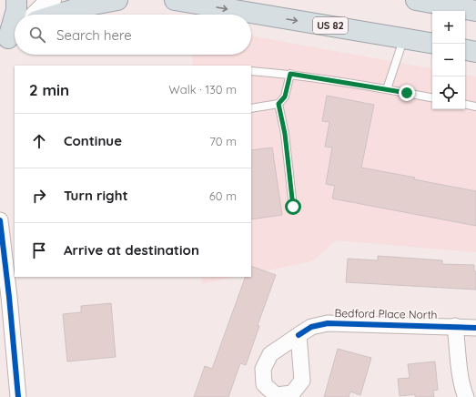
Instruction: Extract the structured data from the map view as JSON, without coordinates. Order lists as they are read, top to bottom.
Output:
{
  "streets": {
    "highway": ["US 82"],
    "street": ["Bedford Place North"]
  },
  "page": {
    "map_buttons": ["+", "−"],
    "search": "Search here",
    "heading": ["2 min", "Walk · 130 m"],
    "list": [
      ["Continue", "70 m"],
      ["Turn right", "60 m"],
      "Arrive at destination"
    ]
  }
}
